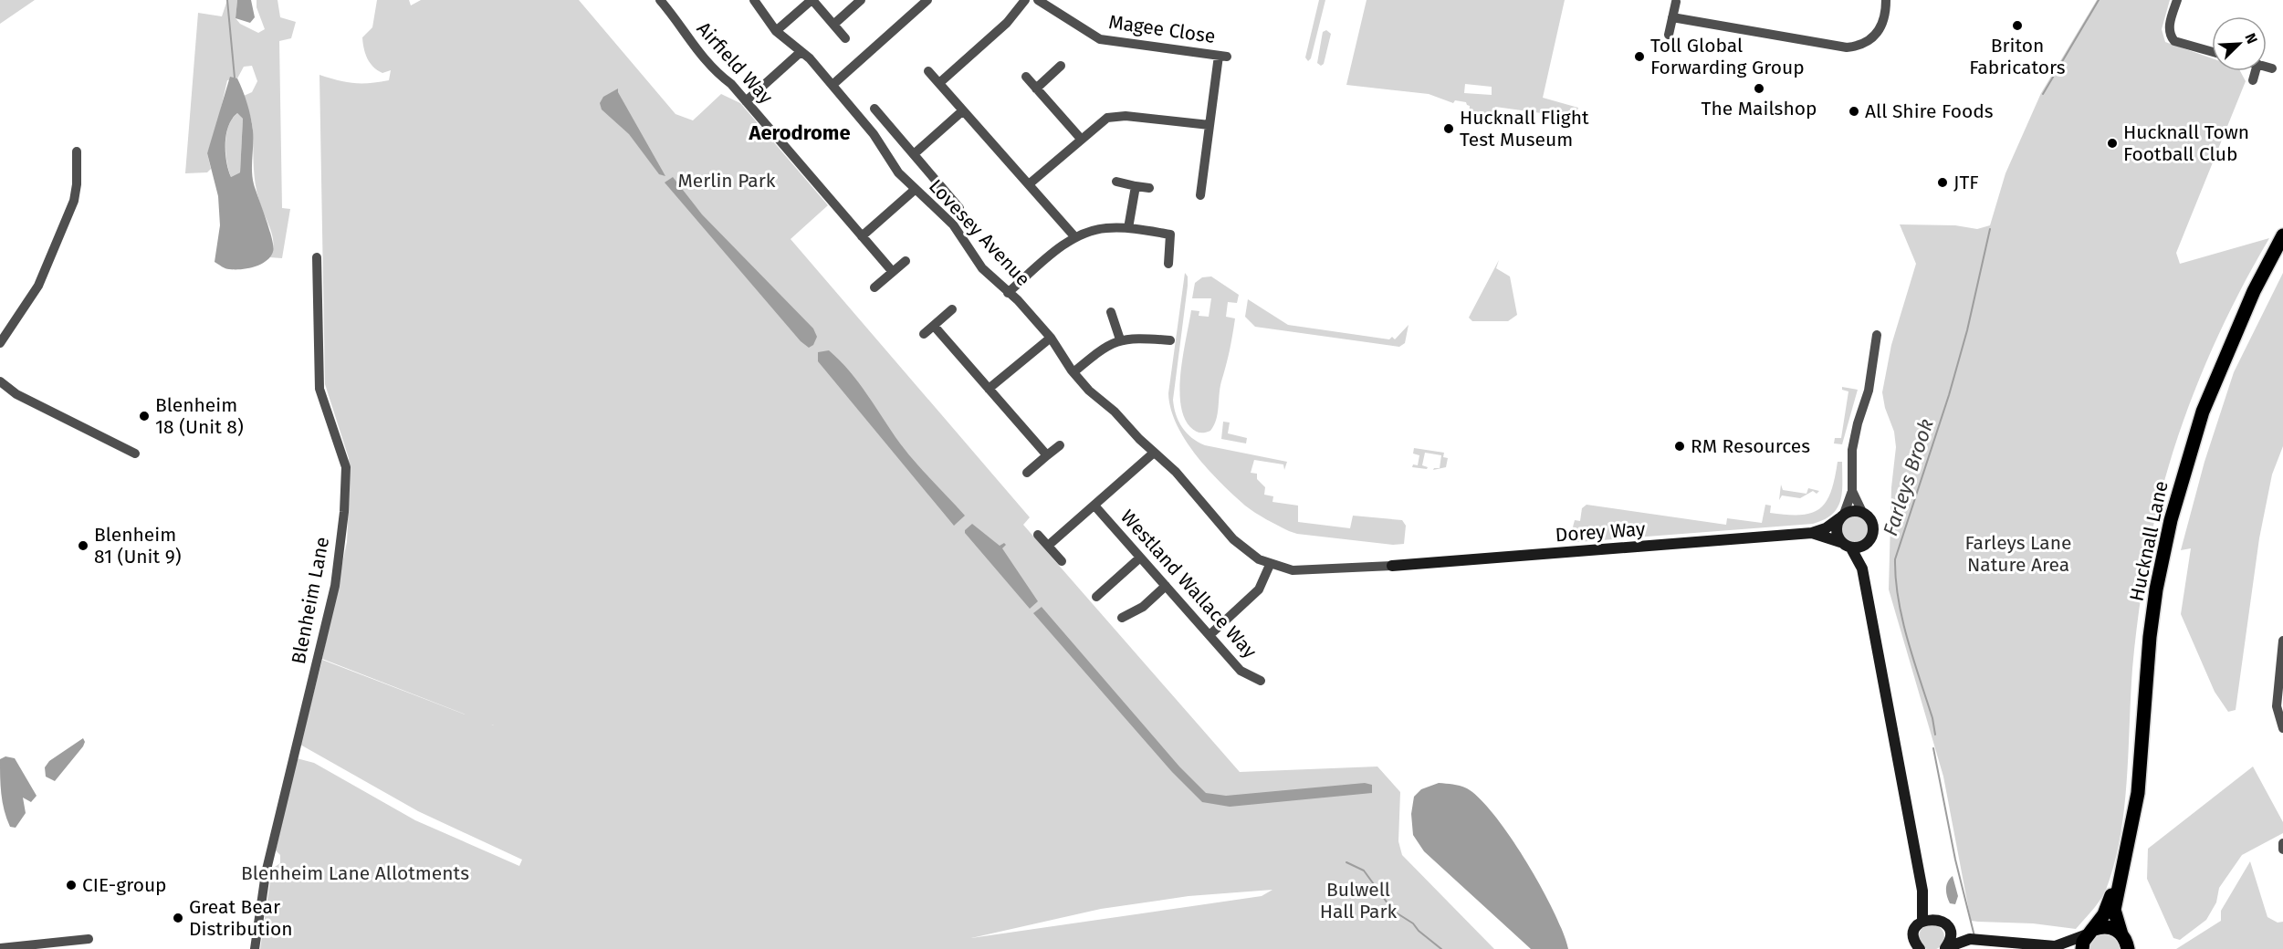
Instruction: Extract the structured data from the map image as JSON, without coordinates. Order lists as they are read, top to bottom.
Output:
{
  "streets": {
    "main road": ["Hucknall Lane"],
    "street": [
      "Magee Close",
      "Airfield Way",
      "Lovesey Avenue",
      "Dorey Way",
      "Westland Wallace Way",
      "Blenheim Lane"
    ]
  },
  "districts": ["Aerodrome"],
  "water": ["Farleys Brook"],
  "parks": [
    "Merlin Park",
    "Farleys Lane Nature Area",
    "Blenheim Lane Allotments",
    "Bulwell Hall Park"
  ],
  "places": [
    "Briton Fabricators",
    "Toll Global Forwarding Group",
    "The Mailshop",
    "All Shire Foods",
    "Hucknall Flight Test Museum",
    "Hucknall Town Football Club",
    "JTF",
    "Blenheim 18 (Unit 8)",
    "RM Resources",
    "Blenheim 81 (Unit 9)",
    "CIE-group",
    "Great Bear Distribution"
  ],
  "north": "top right"
}
